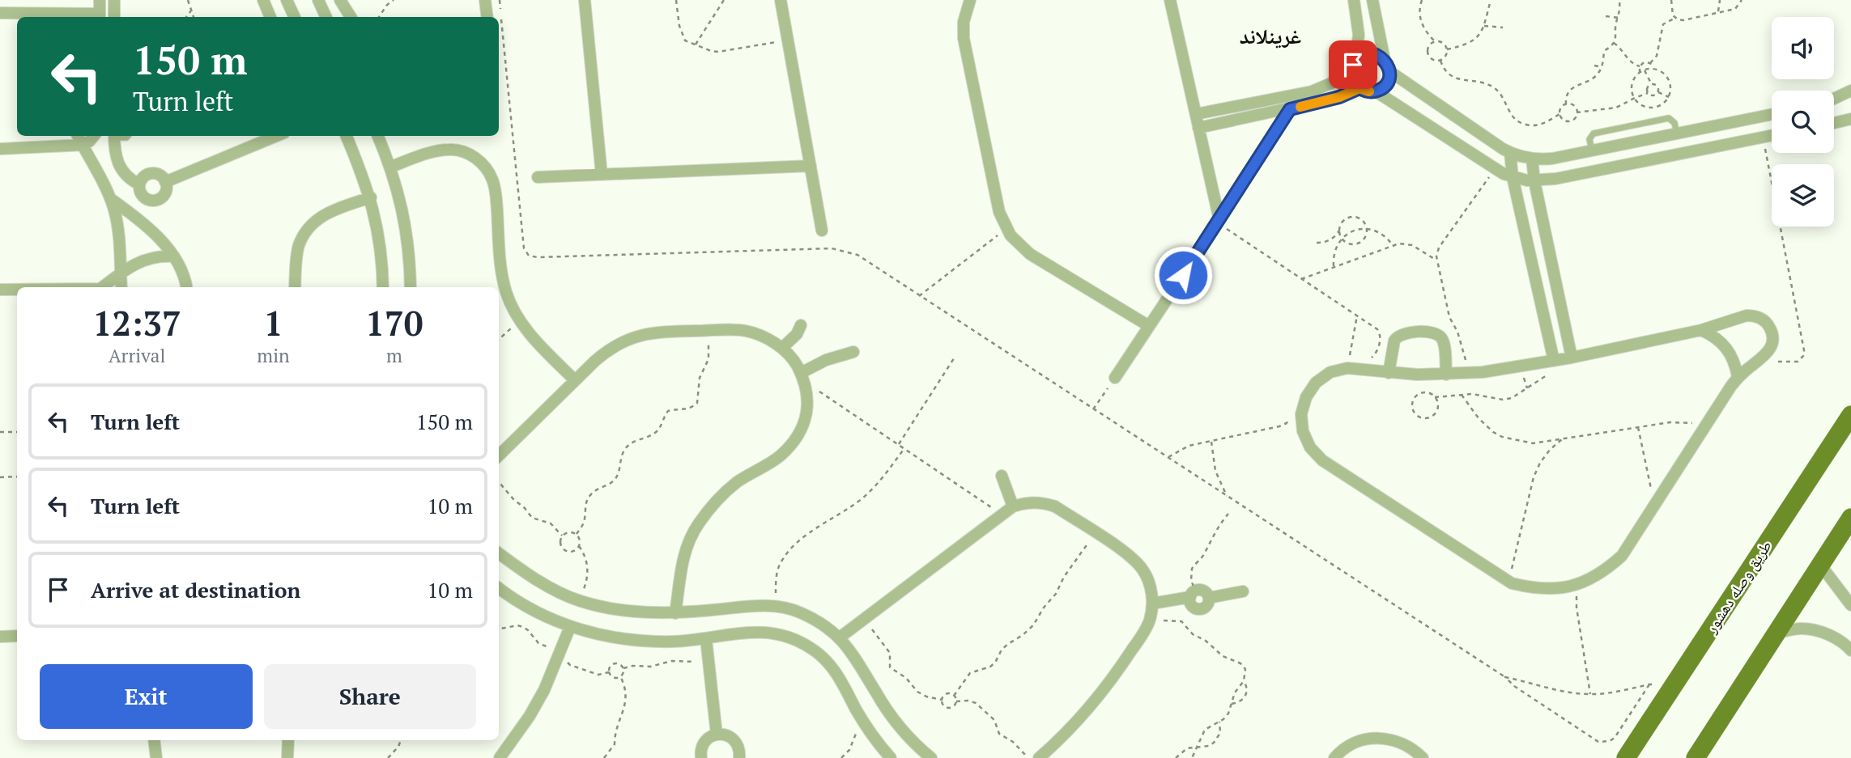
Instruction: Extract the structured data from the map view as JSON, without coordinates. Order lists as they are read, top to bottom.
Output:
{
  "streets": {
    "main road": ["طريق وصله دهشور"]
  },
  "districts": ["غرينلاند"],
  "page": {
    "turn": ["150 m", "Turn left"],
    "eta": [
      "12:37",
      "Arrival",
      "1",
      "min",
      "170",
      "m"
    ],
    "list": [
      {
        "name": "Turn left",
        "value": "150 m"
      },
      {
        "name": "Turn left",
        "value": "10 m"
      },
      {
        "name": "Arrive at destination",
        "value": "10 m"
      }
    ],
    "buttons": ["Exit", "Share"]
  }
}
